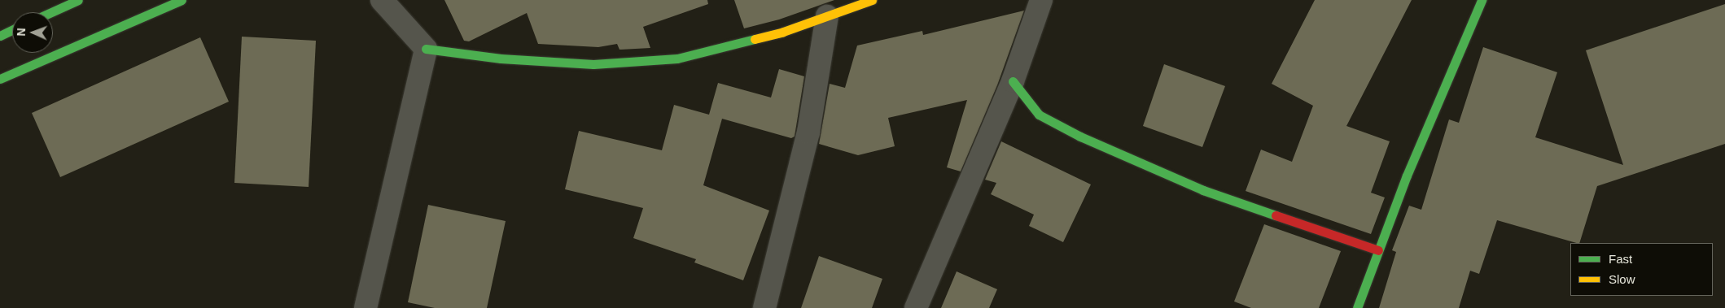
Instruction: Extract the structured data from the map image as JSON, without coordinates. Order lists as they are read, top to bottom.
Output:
{
  "legend": ["Fast", "Slow"],
  "north": "left"
}
